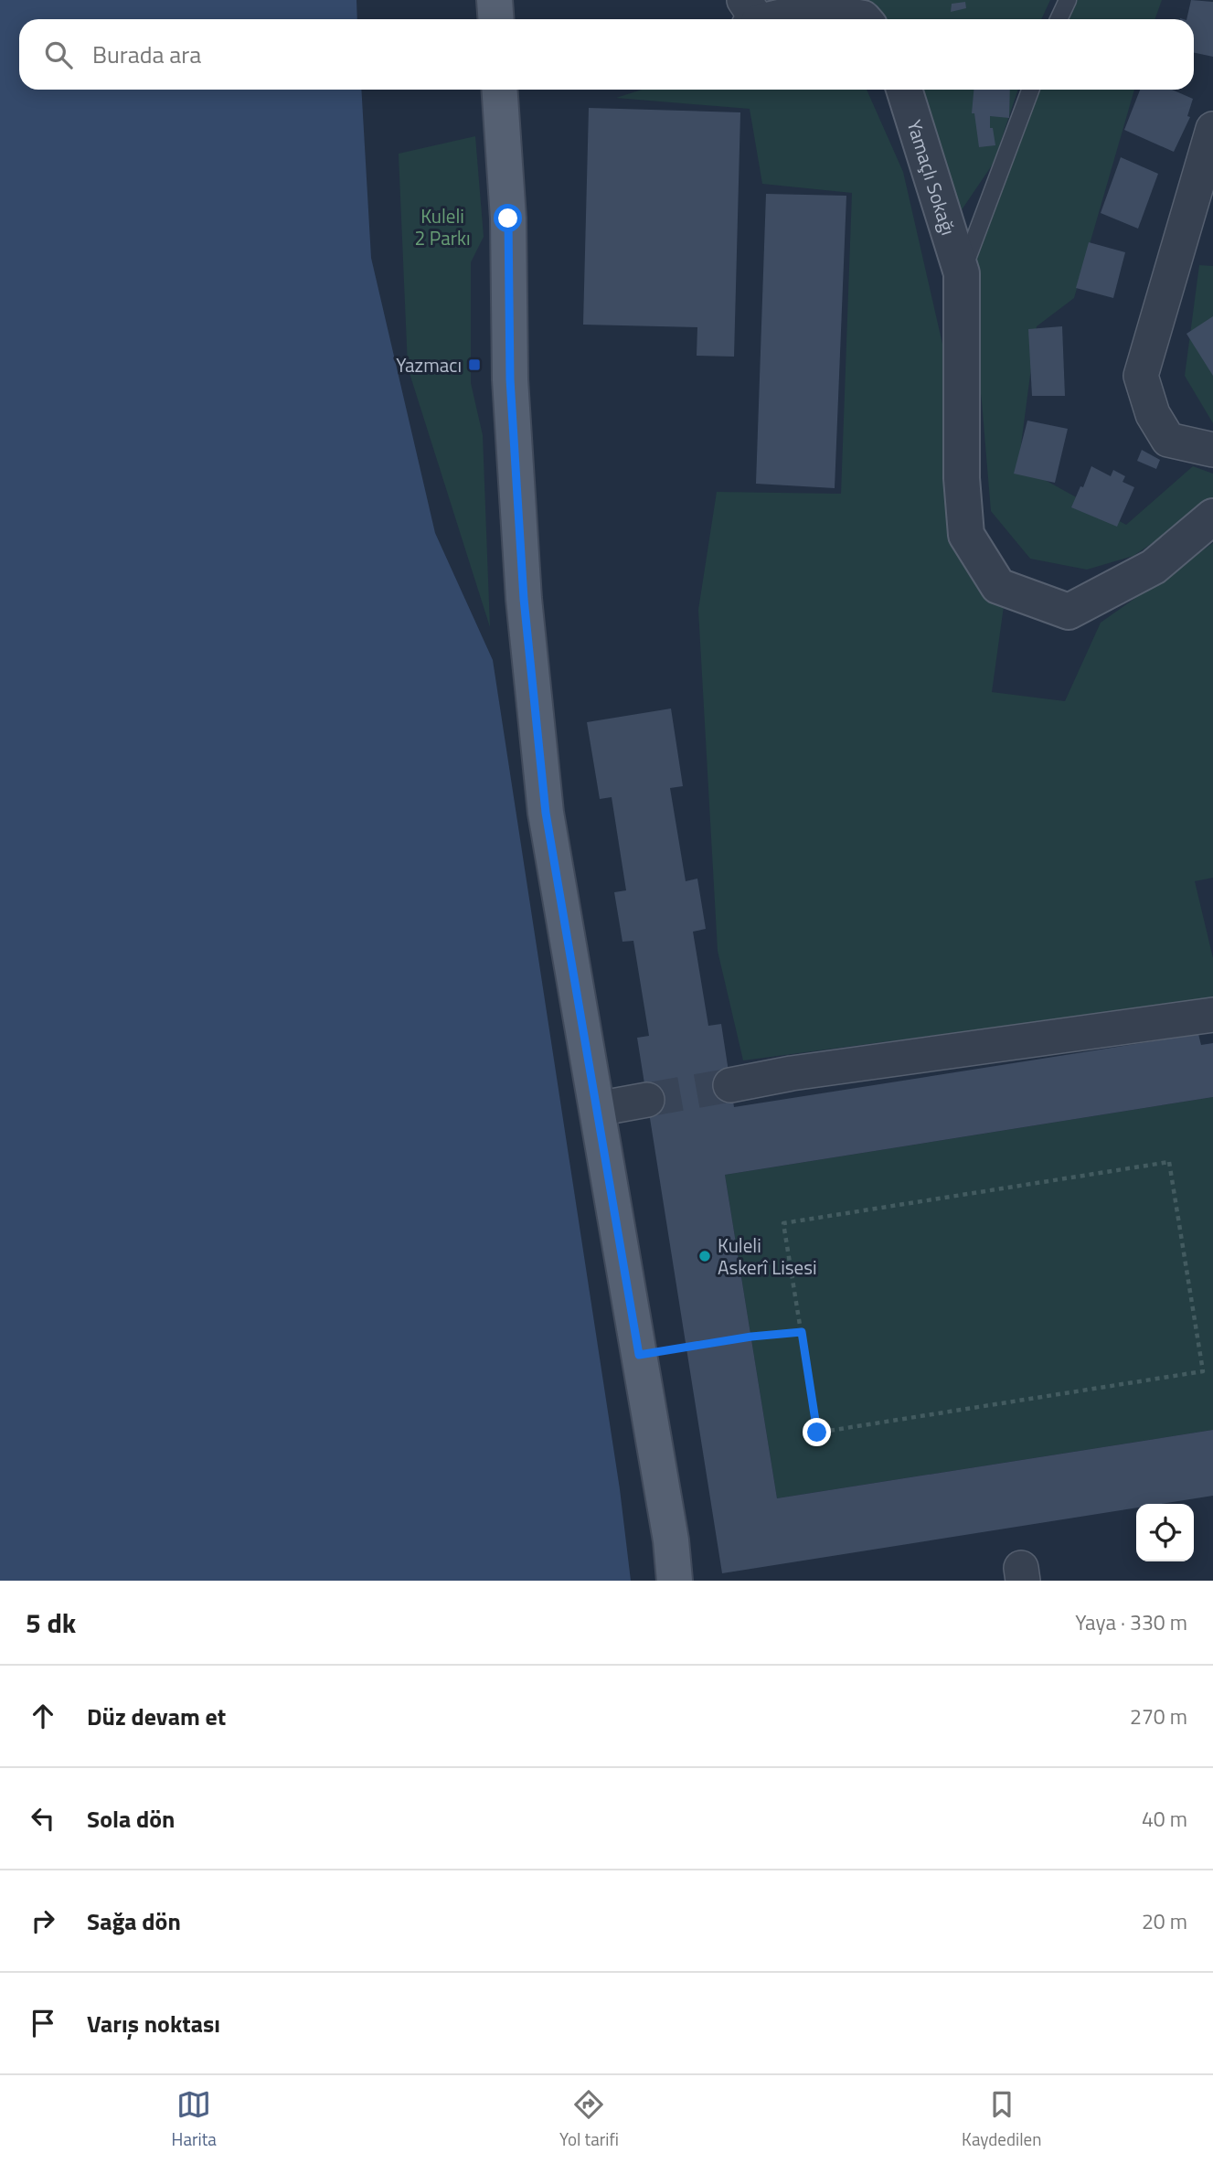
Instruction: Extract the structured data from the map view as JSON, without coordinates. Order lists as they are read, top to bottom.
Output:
{
  "streets": {
    "street": ["Yamaçlı Sokağı"]
  },
  "parks": ["Kuleli 2 Parkı"],
  "places": {
    "transit": ["Yazmacı"],
    "other": ["Kuleli Askerî Lisesi"]
  },
  "page": {
    "search": "Burada ara",
    "heading": ["5 dk", "Yaya · 330 m"],
    "list": [
      ["Düz devam et", "270 m"],
      ["Sola dön", "40 m"],
      ["Sağa dön", "20 m"],
      "Varış noktası"
    ],
    "nav": ["Harita", "Yol tarifi", "Kaydedilen"]
  }
}
